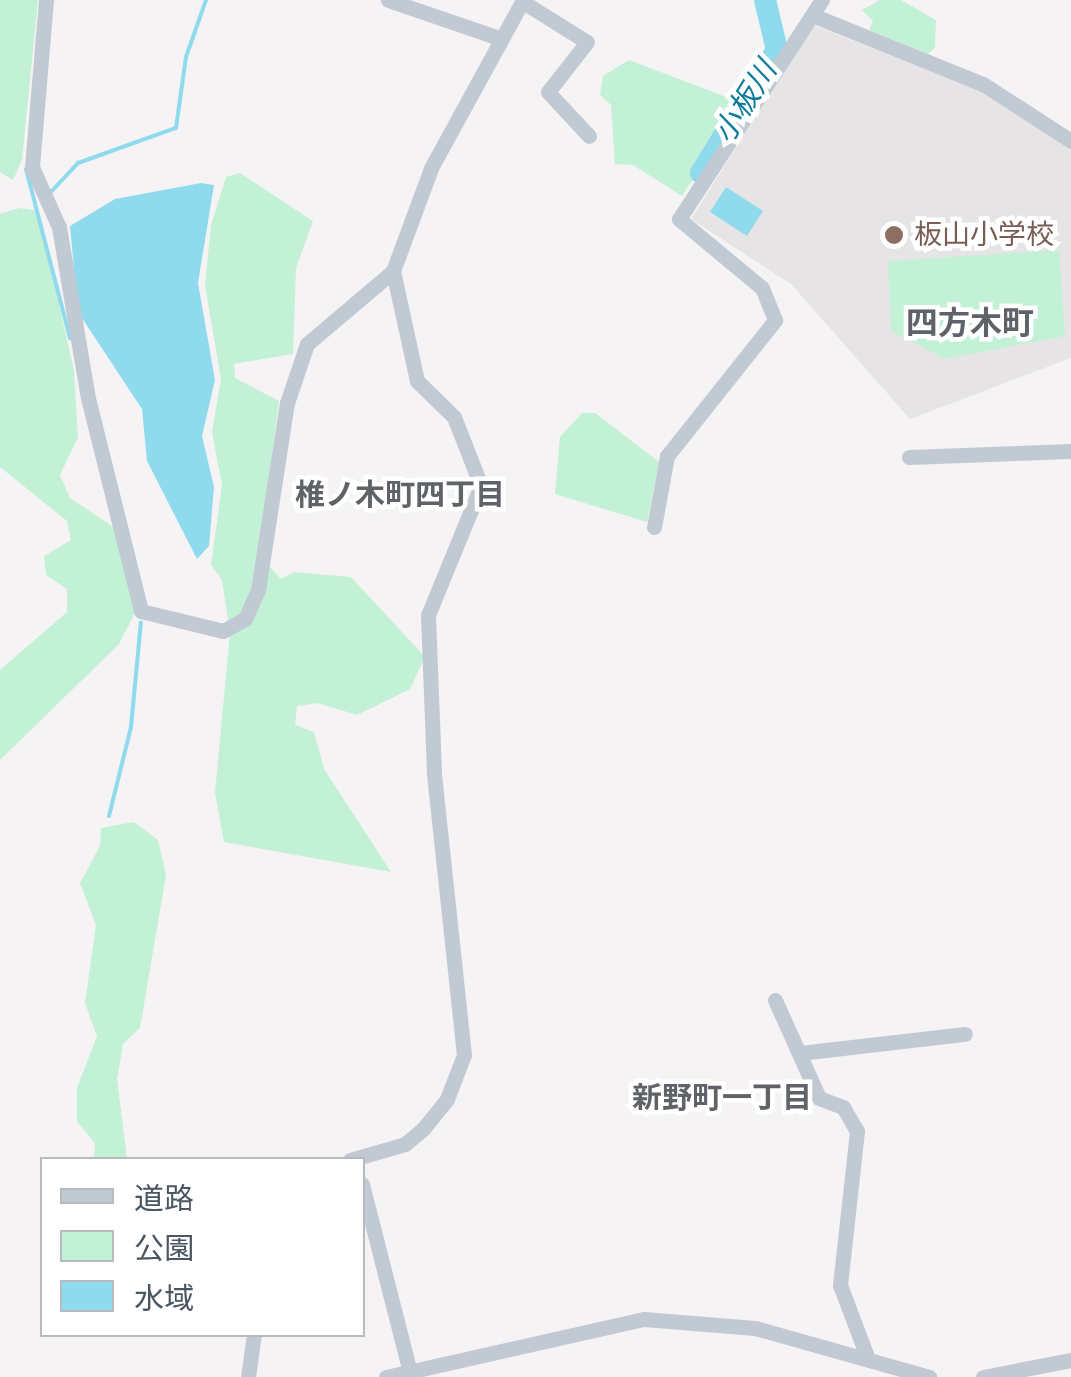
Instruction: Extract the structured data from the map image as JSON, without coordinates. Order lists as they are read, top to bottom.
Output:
{
  "districts": ["四方木町", "椎ノ木町四丁目", "新野町一丁目"],
  "water": ["小板川"],
  "places": ["板山小学校"],
  "legend": ["道路", "公園", "水域"]
}
